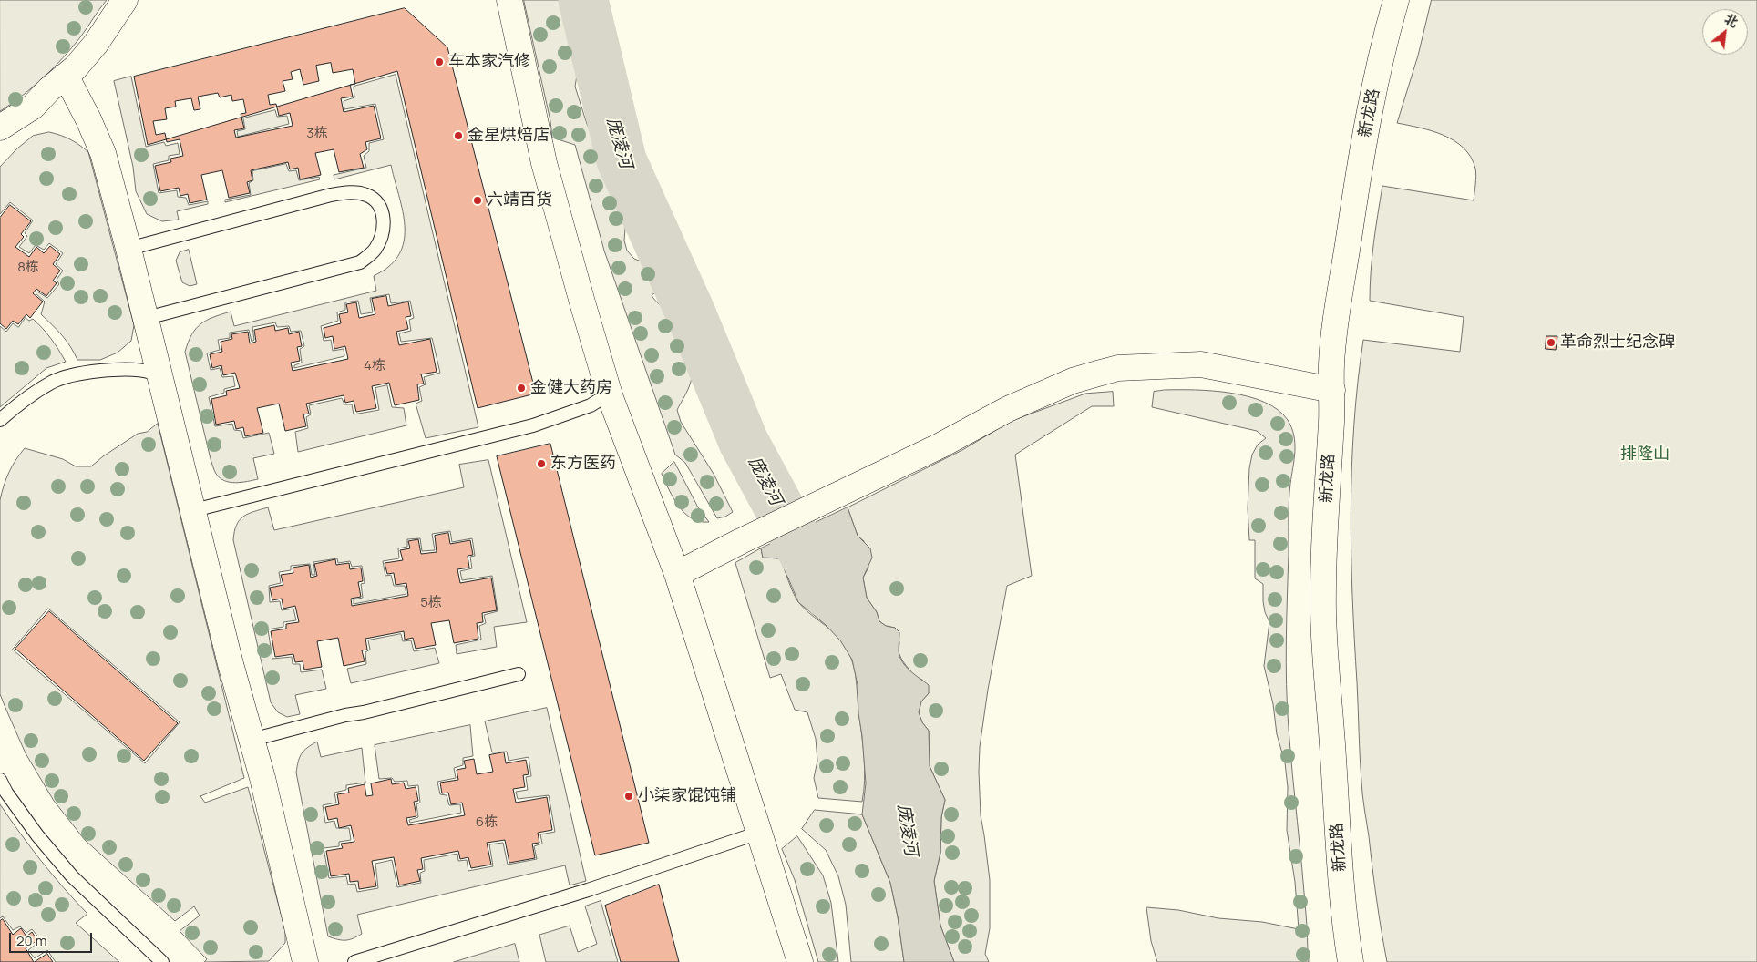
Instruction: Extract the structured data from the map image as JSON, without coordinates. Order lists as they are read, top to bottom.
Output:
{
  "streets": {
    "street": ["新龙路"]
  },
  "water": ["庞凌河"],
  "parks": ["排隆山"],
  "places": [
    "车本家汽修",
    "金星烘焙店",
    "六靖百货",
    "革命烈士纪念碑",
    "金健大药房",
    "东方医药",
    "小柒家馄饨铺"
  ],
  "house_numbers": [
    "3栋",
    "8栋",
    "4栋",
    "5栋",
    "6栋"
  ],
  "scale_bar": "20 m",
  "north": "top right"
}
